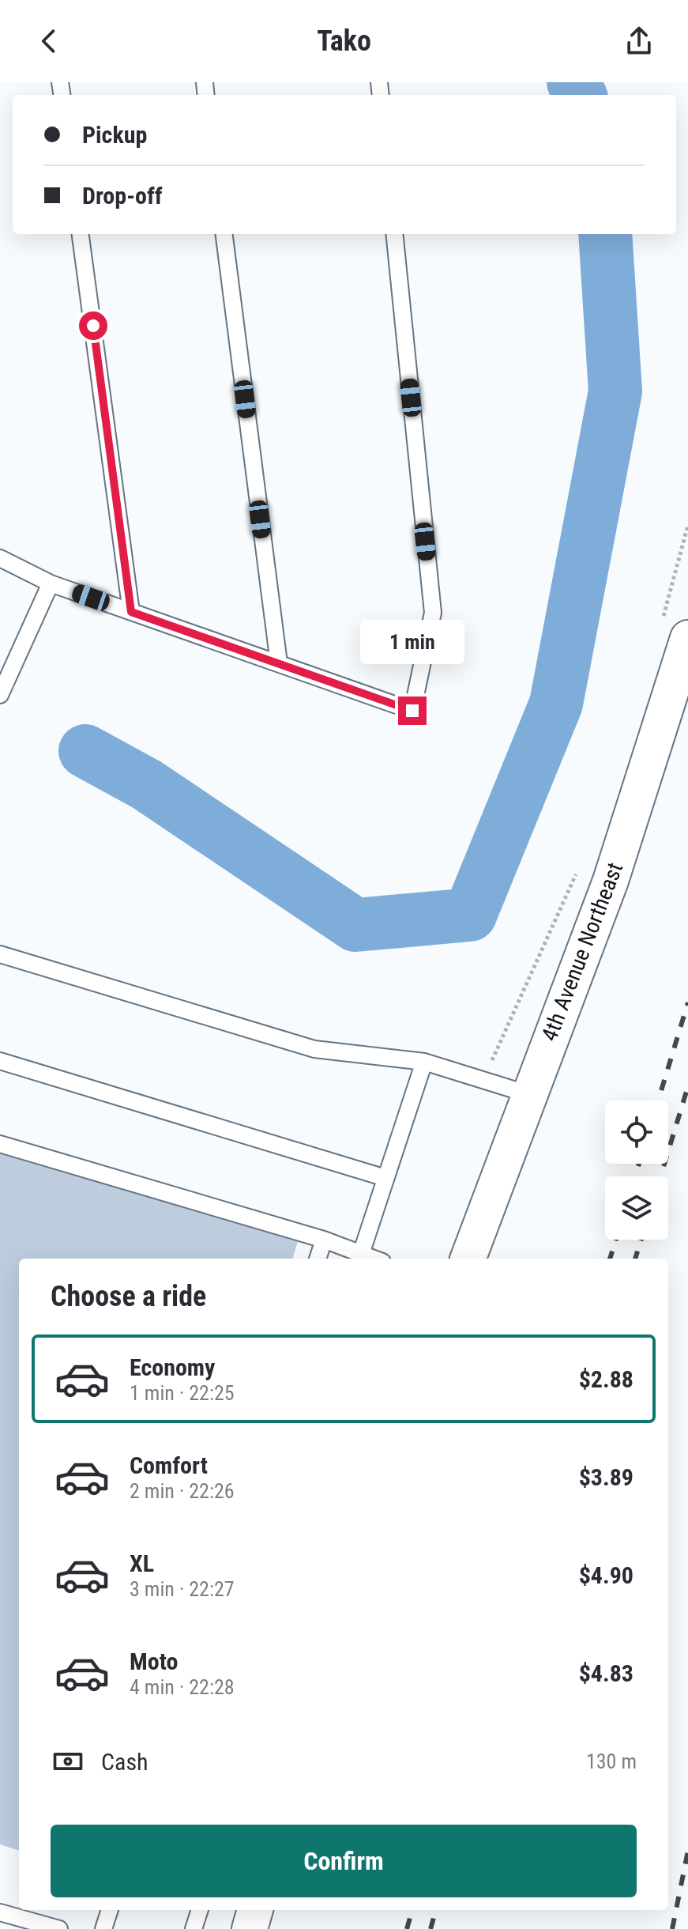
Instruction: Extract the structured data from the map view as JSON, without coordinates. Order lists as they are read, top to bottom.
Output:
{
  "streets": {
    "street": ["4th Avenue Northeast"]
  },
  "page": {
    "header": "Tako",
    "banner": ["Pickup", "Drop-off"],
    "bubble": "1 min",
    "heading": "Choose a ride",
    "list": [
      {
        "name": "Economy",
        "note": "1 min · 22:25",
        "value": "$2.88"
      },
      {
        "name": "Comfort",
        "note": "2 min · 22:26",
        "value": "$3.89"
      },
      {
        "name": "XL",
        "note": "3 min · 22:27",
        "value": "$4.90"
      },
      {
        "name": "Moto",
        "note": "4 min · 22:28",
        "value": "$4.83"
      }
    ],
    "pay": ["Cash", "130 m"],
    "buttons": "Confirm"
  }
}
